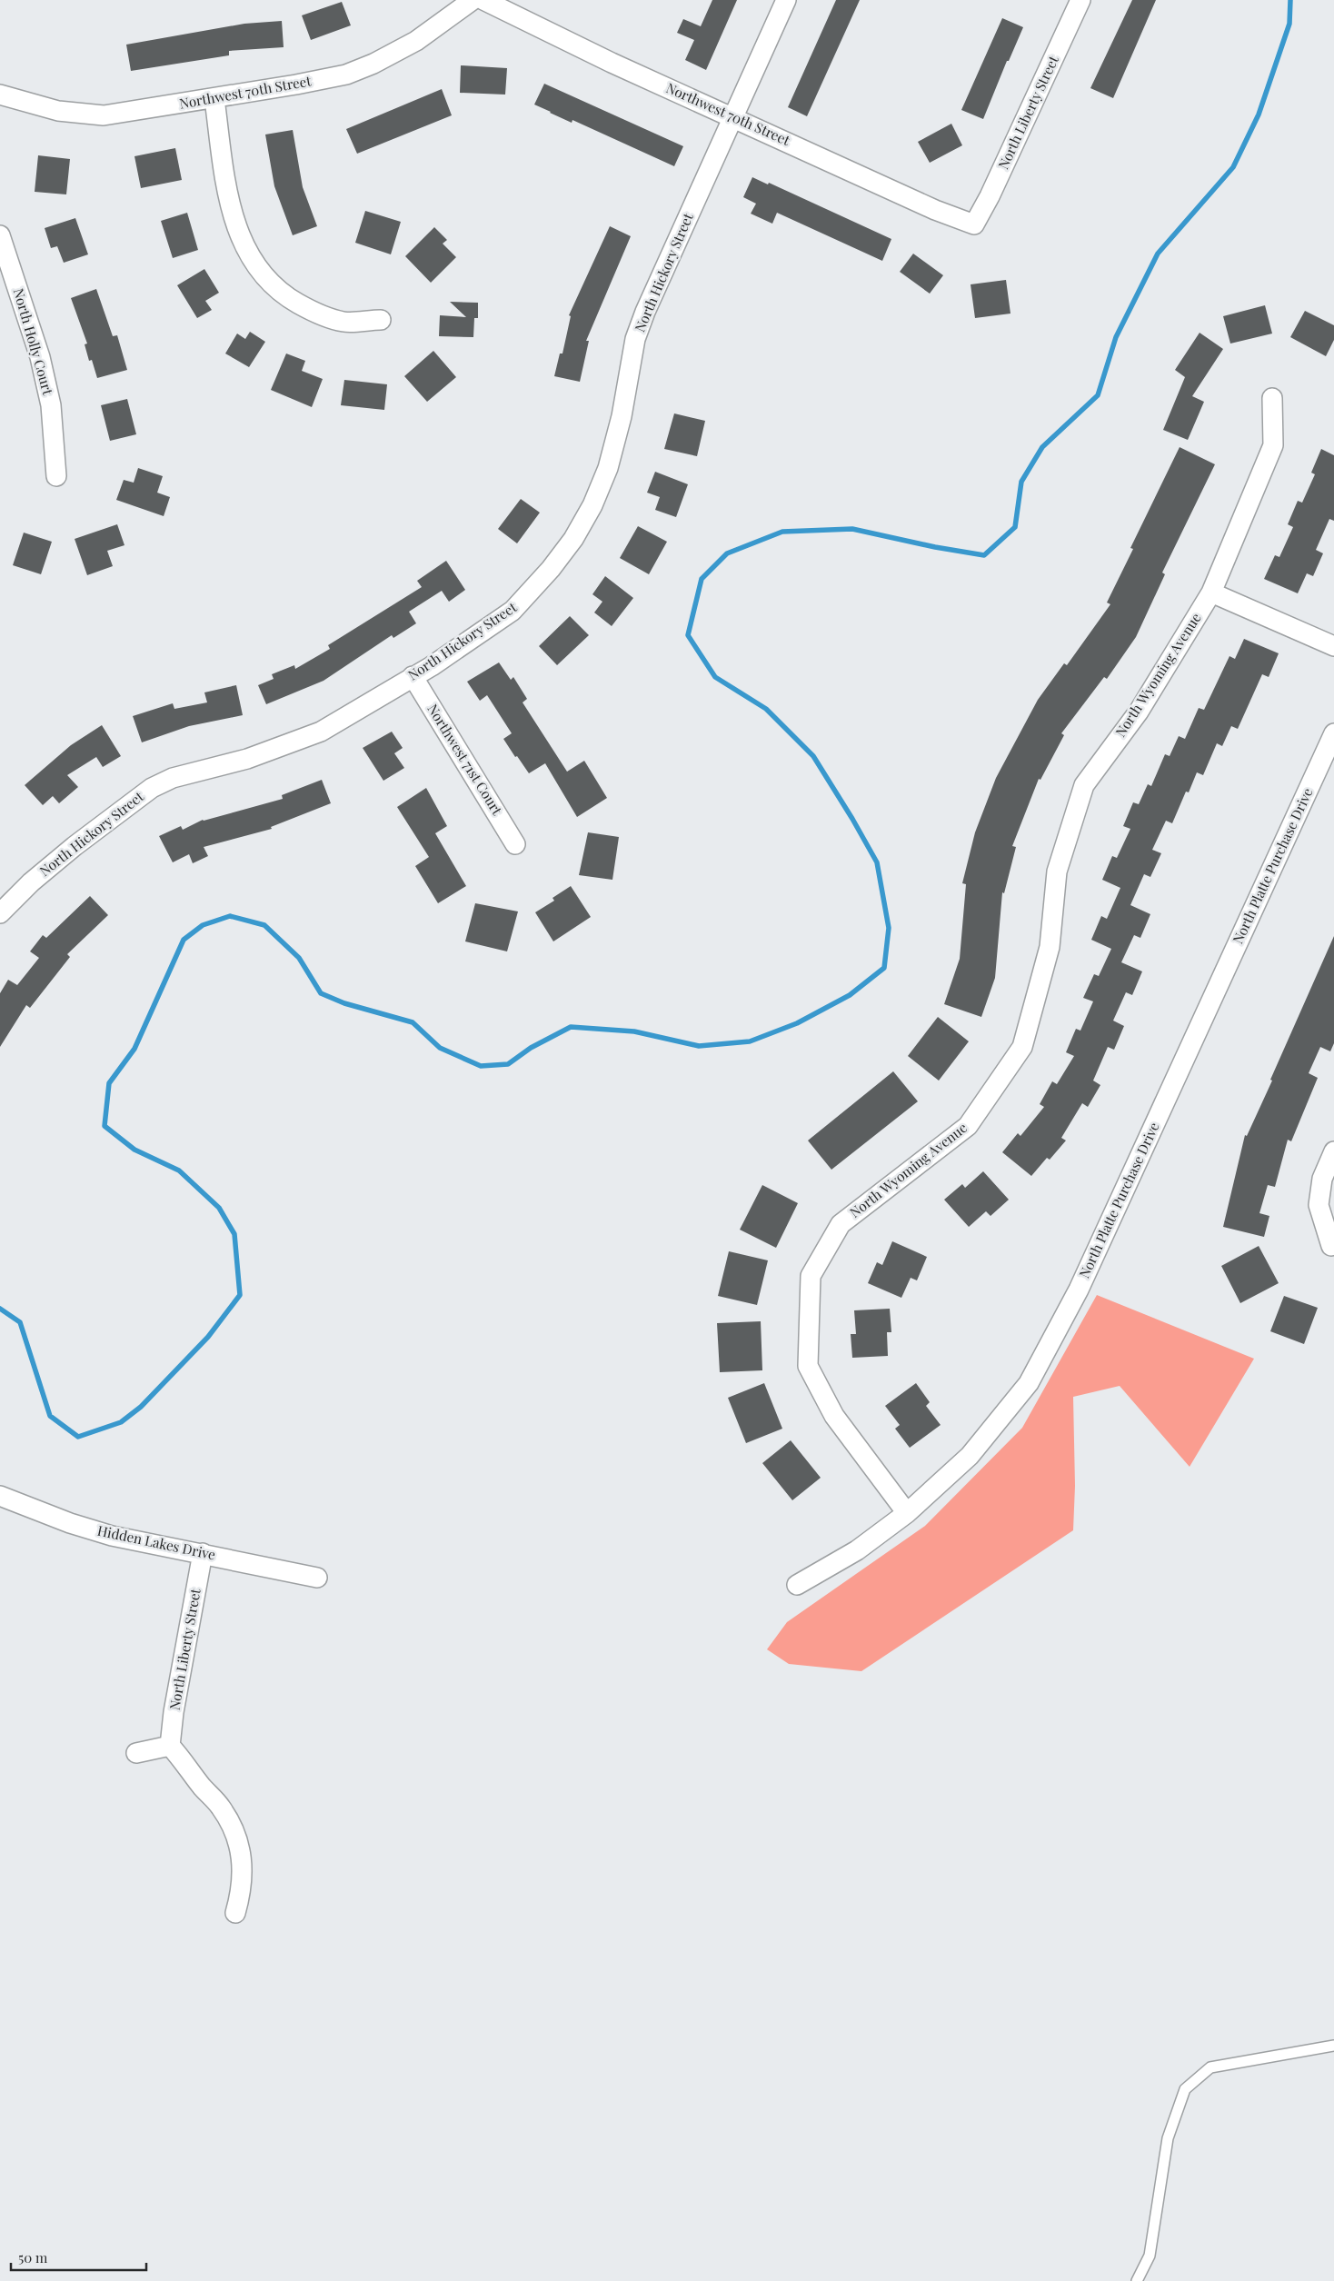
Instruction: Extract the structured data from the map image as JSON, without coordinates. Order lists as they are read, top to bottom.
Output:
{
  "streets": {
    "street": [
      "Northwest 70th Street",
      "North Liberty Street",
      "North Hickory Street",
      "North Holly Court",
      "North Wyoming Avenue",
      "Northwest 71st Court",
      "North Platte Purchase Drive",
      "Hidden Lakes Drive"
    ]
  },
  "crossings": [
    ["Northwest 70th Street", "North Liberty Street"],
    ["Northwest 70th Street", "North Hickory Street"],
    ["North Liberty Street", "Hidden Lakes Drive"],
    ["North Hickory Street", "Northwest 71st Court"],
    ["North Wyoming Avenue", "North Platte Purchase Drive"]
  ],
  "scale_bar": "50 m"
}
